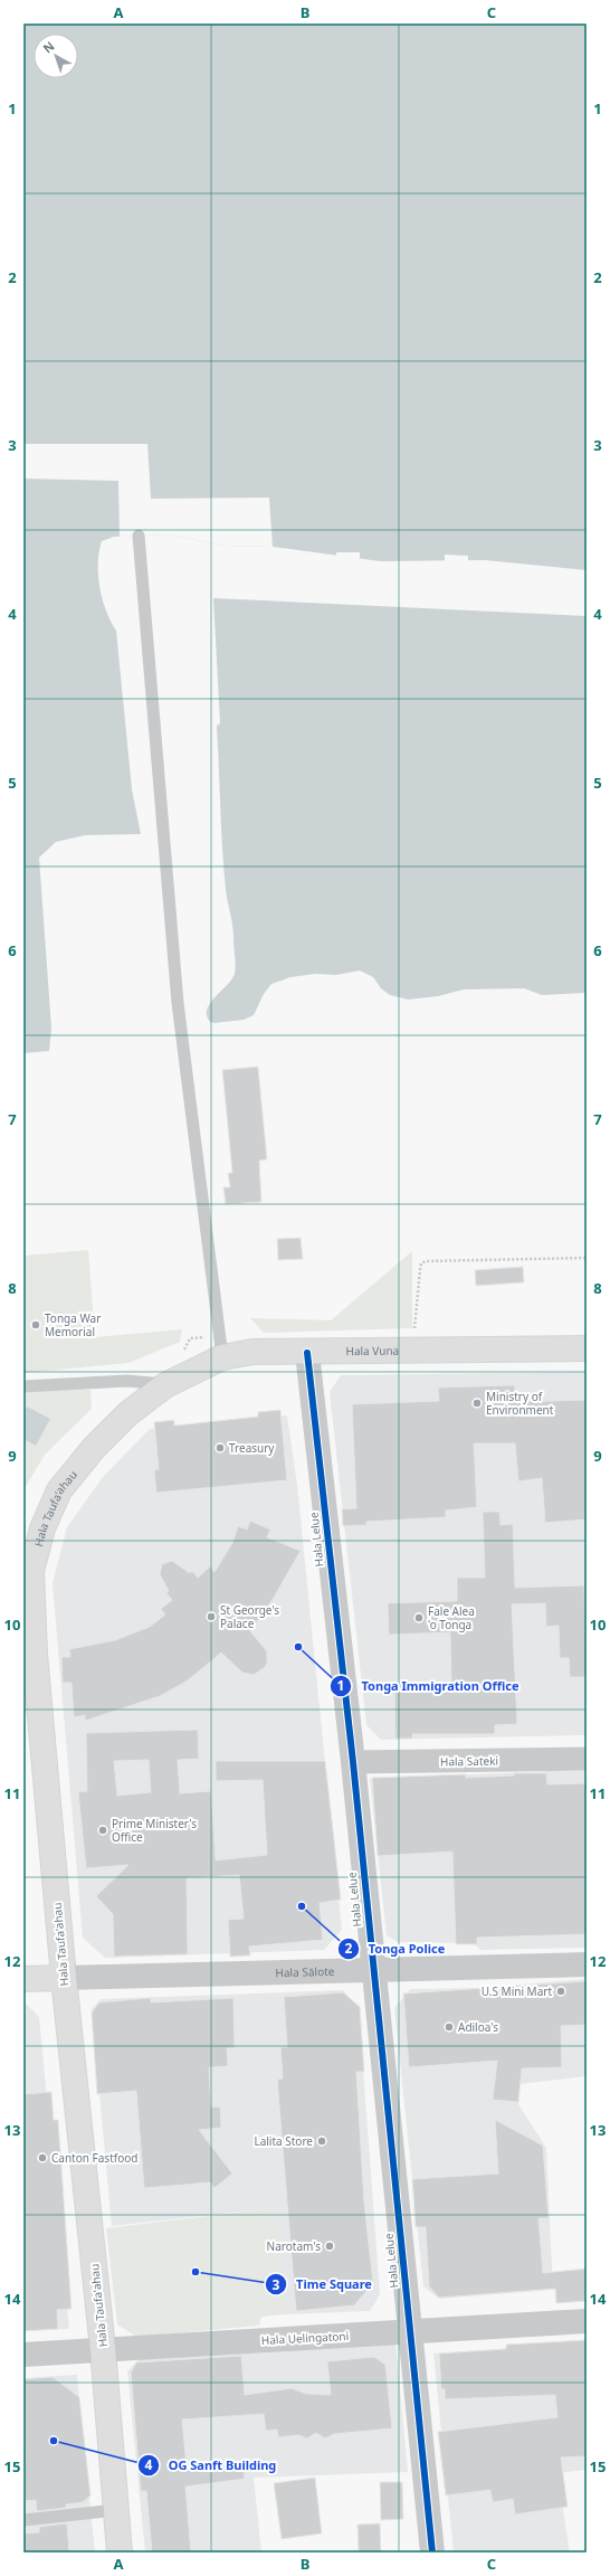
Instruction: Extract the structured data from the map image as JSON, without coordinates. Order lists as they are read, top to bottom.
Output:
{
  "streets": {
    "main road": ["Hala Vuna", "Hala Taufa'ahau", "Hala Sālote"],
    "street": ["Hala Lelue", "Hala Sateki", "Hala Uelingatoni"]
  },
  "crossings": [
    ["Hala Vuna", "Hala Taufa'ahau"],
    ["Hala Vuna", "Hala Lelue"],
    ["Hala Taufa'ahau", "Hala Sālote"],
    ["Hala Taufa'ahau", "Hala Uelingatoni"],
    ["Hala Lelue", "Hala Sateki"],
    ["Hala Lelue", "Hala Sālote"],
    ["Hala Lelue", "Hala Uelingatoni"]
  ],
  "places": [
    "Tonga War Memorial",
    "Ministry of Environment",
    "Treasury",
    "St George's Palace",
    "Fale Alea 'o Tonga",
    "Tonga Immigration Office",
    "Prime Minister's Office",
    "Tonga Police",
    "U.S Mini Mart",
    "Adiloa's",
    "Lalita Store",
    "Canton Fastfood",
    "Narotam's",
    "Time Square",
    "OG Sanft Building"
  ],
  "north": "top left",
  "grid": {
    "columns": ["A", "B", "C"],
    "rows": [
      "1",
      "2",
      "3",
      "4",
      "5",
      "6",
      "7",
      "8",
      "9",
      "10",
      "11",
      "12",
      "13",
      "14",
      "15"
    ]
  }
}
